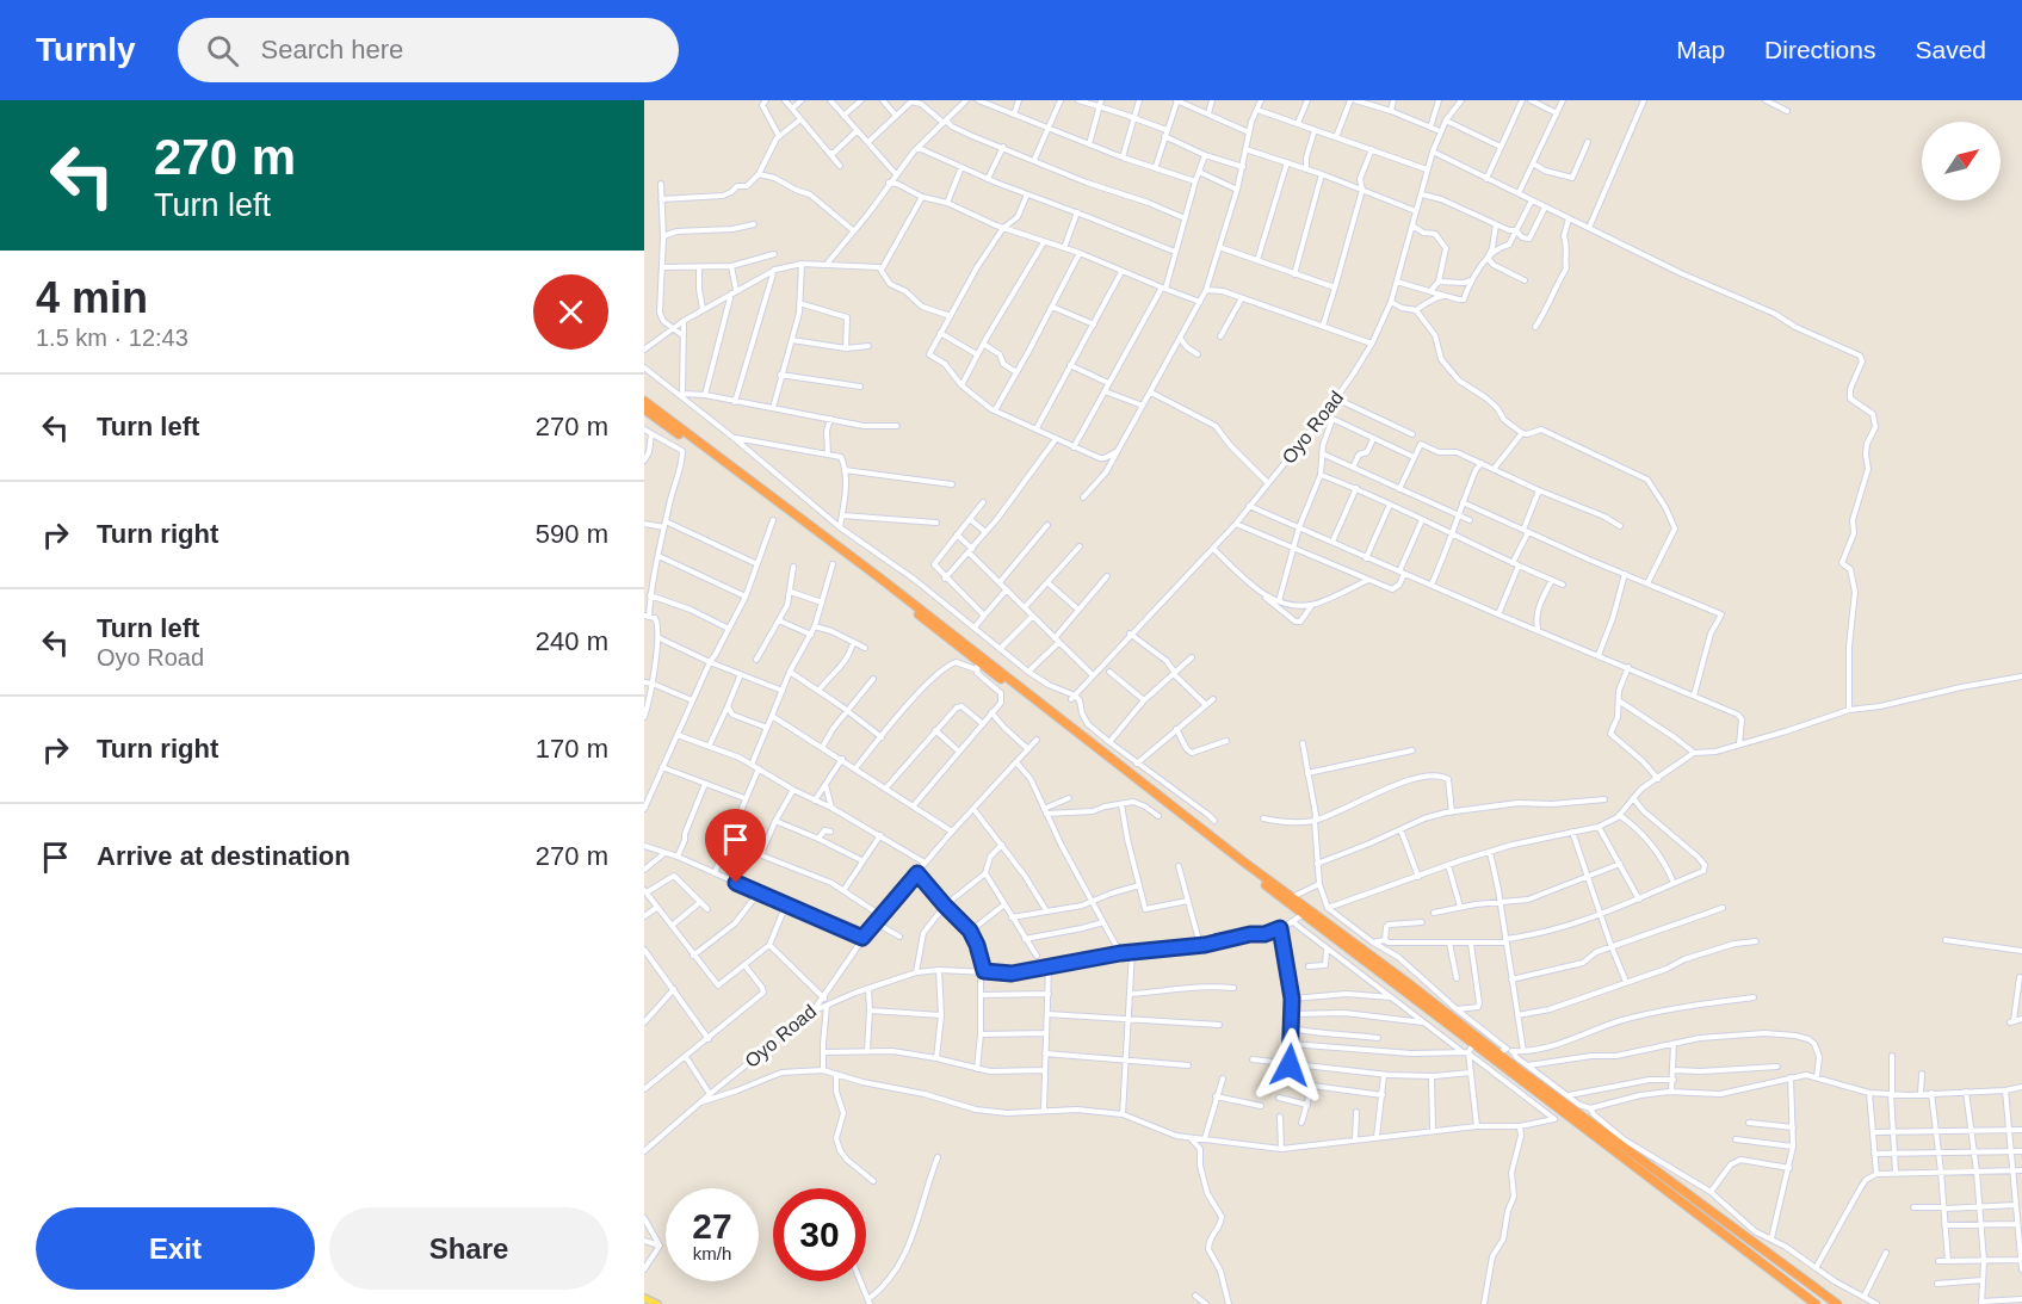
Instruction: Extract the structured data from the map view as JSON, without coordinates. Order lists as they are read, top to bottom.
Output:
{
  "streets": {
    "street": ["Oyo Road"]
  },
  "north": "top right",
  "page": {
    "header": "Turnly",
    "search": "Search here",
    "nav": ["Map", "Directions", "Saved"],
    "turn": ["270 m", "Turn left"],
    "heading": ["4 min", "1.5 km · 12:43"],
    "list": [
      {
        "name": "Turn left",
        "value": "270 m"
      },
      {
        "name": "Turn right",
        "value": "590 m"
      },
      {
        "name": "Turn left",
        "note": "Oyo Road",
        "value": "240 m"
      },
      {
        "name": "Turn right",
        "value": "170 m"
      },
      {
        "name": "Arrive at destination",
        "value": "270 m"
      }
    ],
    "speed": "27 km/h",
    "limit": "30",
    "buttons": ["Exit", "Share"]
  }
}
